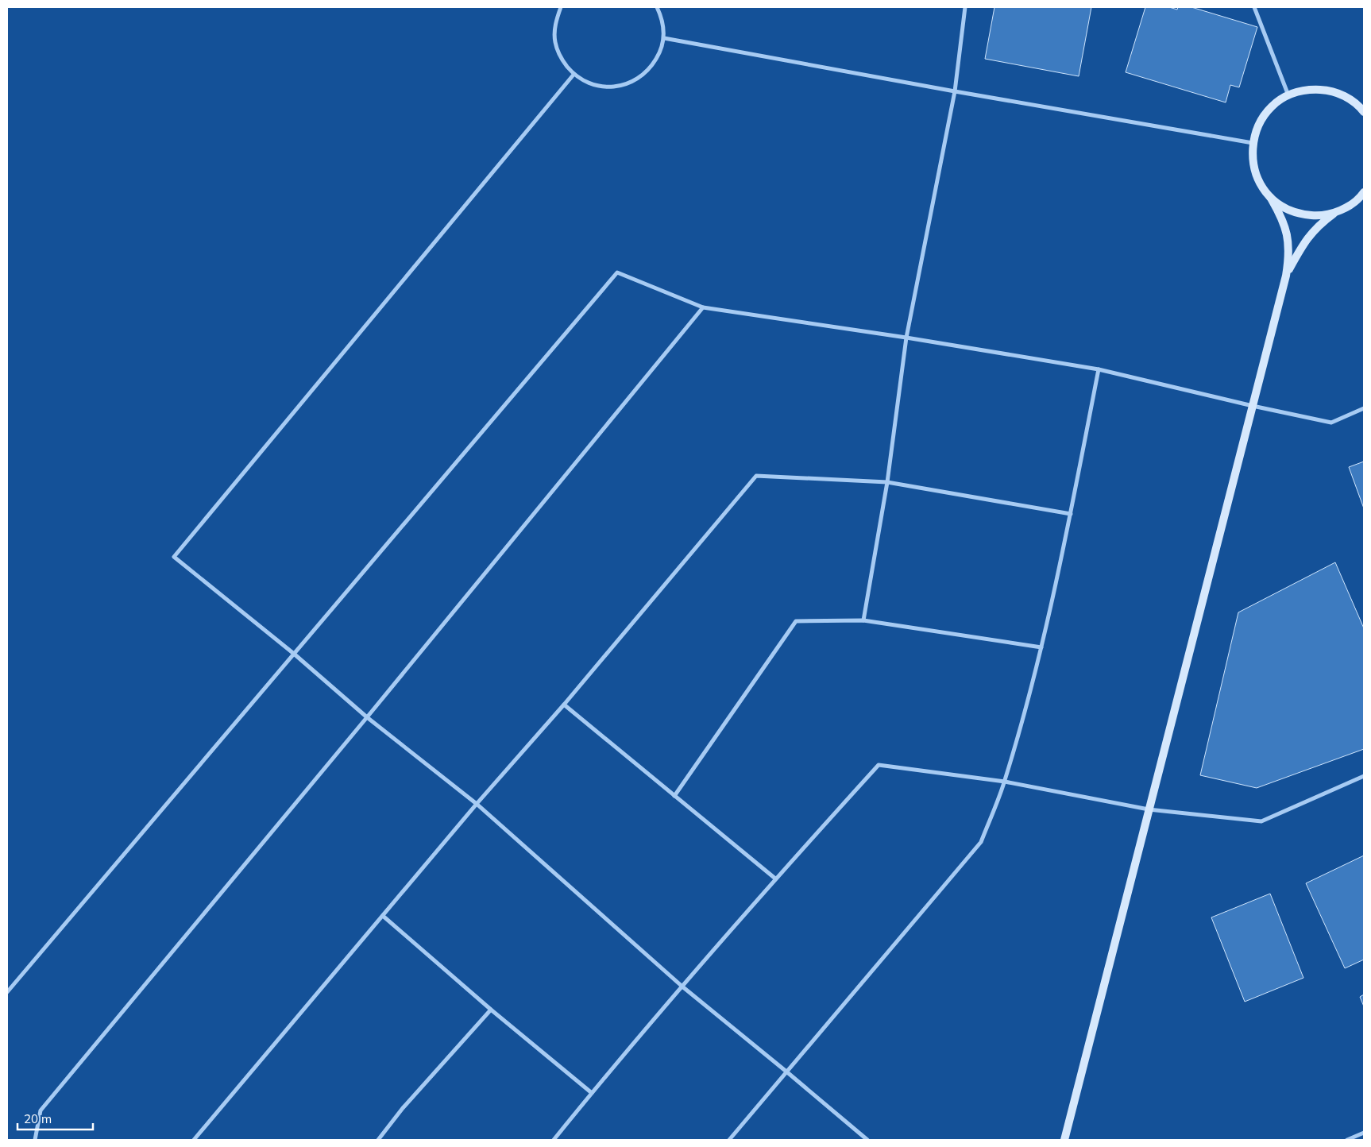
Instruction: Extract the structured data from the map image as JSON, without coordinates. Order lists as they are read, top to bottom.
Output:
{
  "scale_bar": "20 m"
}
